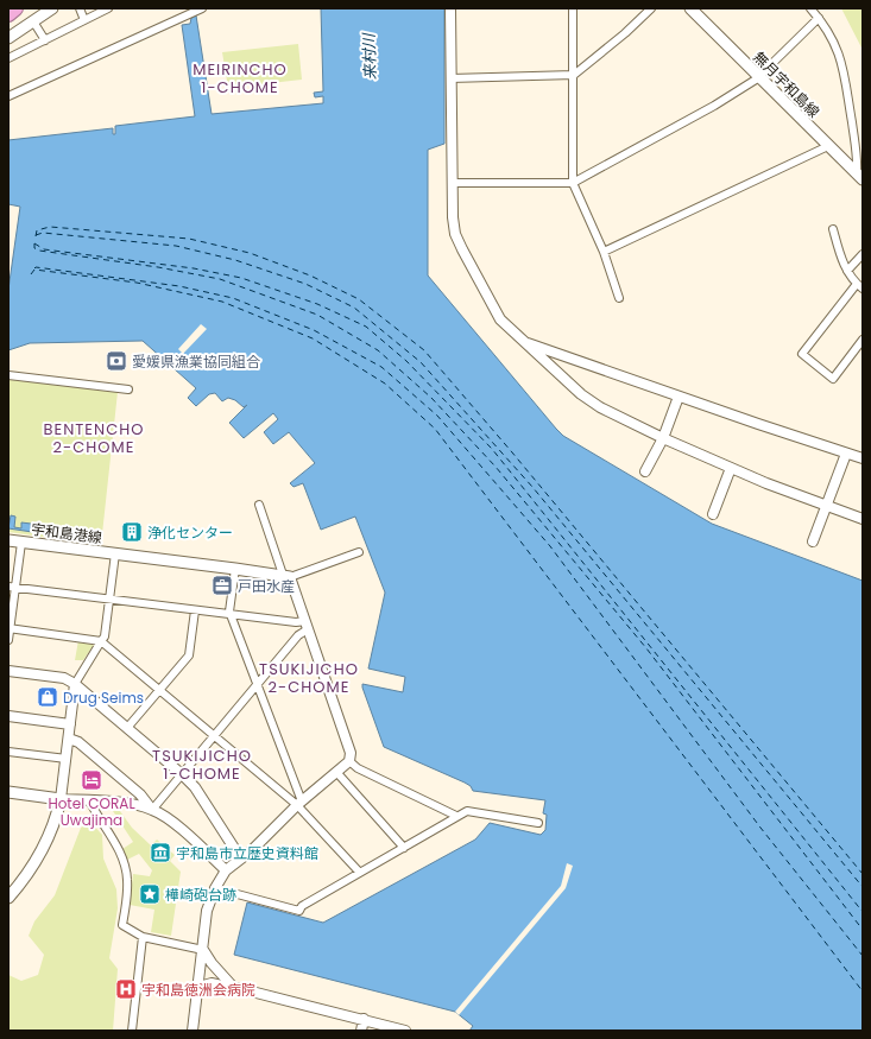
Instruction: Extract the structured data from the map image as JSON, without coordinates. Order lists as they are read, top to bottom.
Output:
{
  "streets": {
    "main road": ["無月宇和島線", "宇和島港線"]
  },
  "districts": [
    "MEIRINCHO 1-CHOME",
    "BENTENCHO 2-CHOME",
    "TSUKIJICHO 2-CHOME",
    "TSUKIJICHO 1-CHOME"
  ],
  "water": ["来村川"],
  "places": {
    "bank": ["愛媛県漁業協同組合"],
    "building": ["浄化センター"],
    "office": ["戸田水産"],
    "shop": ["Drug Seims"],
    "hotel": ["Hotel CORAL Uwajima"],
    "museum": ["宇和島市立歴史資料館"],
    "place": ["樺崎砲台跡"],
    "hospital": ["宇和島徳洲会病院"]
  }
}
